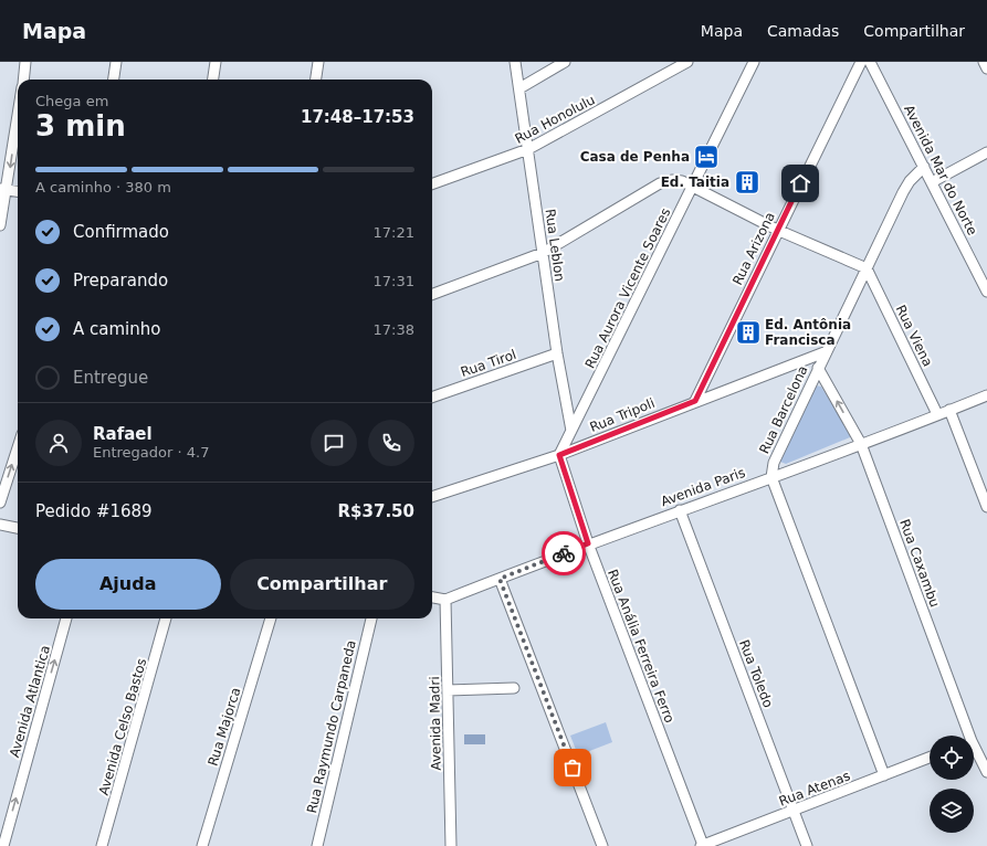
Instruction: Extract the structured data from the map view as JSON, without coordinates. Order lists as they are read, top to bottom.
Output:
{
  "streets": {
    "street": [
      "Rua Honolulu",
      "Avenida Mar do Norte",
      "Rua Leblon",
      "Rua Arizona",
      "Rua Aurora Vicente Soares",
      "Rua Viena",
      "Rua Tirol",
      "Rua Barcelona",
      "Rua Tripoli",
      "Avenida Paris",
      "Rua Caxambu",
      "Rua Anália Ferreira Ferro",
      "Rua Toledo",
      "Avenida Atlantica",
      "Avenida Madri",
      "Avenida Celso Bastos",
      "Rua Majorca",
      "Rua Raymundo Carpaneda",
      "Rua Atenas"
    ]
  },
  "crossings": [
    ["Rua Honolulu", "Rua Leblon"],
    ["Avenida Mar do Norte", "Rua Barcelona"],
    ["Rua Leblon", "Rua Aurora Vicente Soares"],
    ["Rua Leblon", "Rua Tirol"],
    ["Rua Arizona", "Rua Tripoli"],
    ["Rua Aurora Vicente Soares", "Rua Tripoli"],
    ["Rua Aurora Vicente Soares", "Rua Anália Ferreira Ferro"],
    ["Rua Viena", "Rua Barcelona"],
    ["Rua Viena", "Avenida Paris"],
    ["Rua Barcelona", "Rua Tripoli"],
    ["Rua Barcelona", "Avenida Paris"],
    ["Rua Barcelona", "Rua Caxambu"],
    ["Rua Tripoli", "Rua Anália Ferreira Ferro"],
    ["Avenida Paris", "Rua Caxambu"],
    ["Avenida Paris", "Rua Anália Ferreira Ferro"],
    ["Avenida Paris", "Rua Toledo"],
    ["Avenida Paris", "Avenida Madri"],
    ["Rua Anália Ferreira Ferro", "Rua Atenas"],
    ["Rua Toledo", "Rua Atenas"]
  ],
  "one_way": ["Avenida Atlantica"],
  "places": {
    "hotel": ["Casa de Penha"],
    "building": ["Ed. Taitia", "Ed. Antônia Francisca"]
  },
  "page": {
    "header": "Mapa",
    "nav": ["Mapa", "Camadas", "Compartilhar"],
    "heading": ["3 min", "Chega em", "17:48–17:53"],
    "panel": [
      "Rafael",
      "Entregador · 4.7",
      "Pedido #1689",
      "R$37.50"
    ],
    "bar": "A caminho · 380 m",
    "list": [
      ["Confirmado", "17:21"],
      ["Preparando", "17:31"],
      ["A caminho", "17:38"],
      "Entregue"
    ],
    "buttons": ["Ajuda", "Compartilhar"]
  }
}
